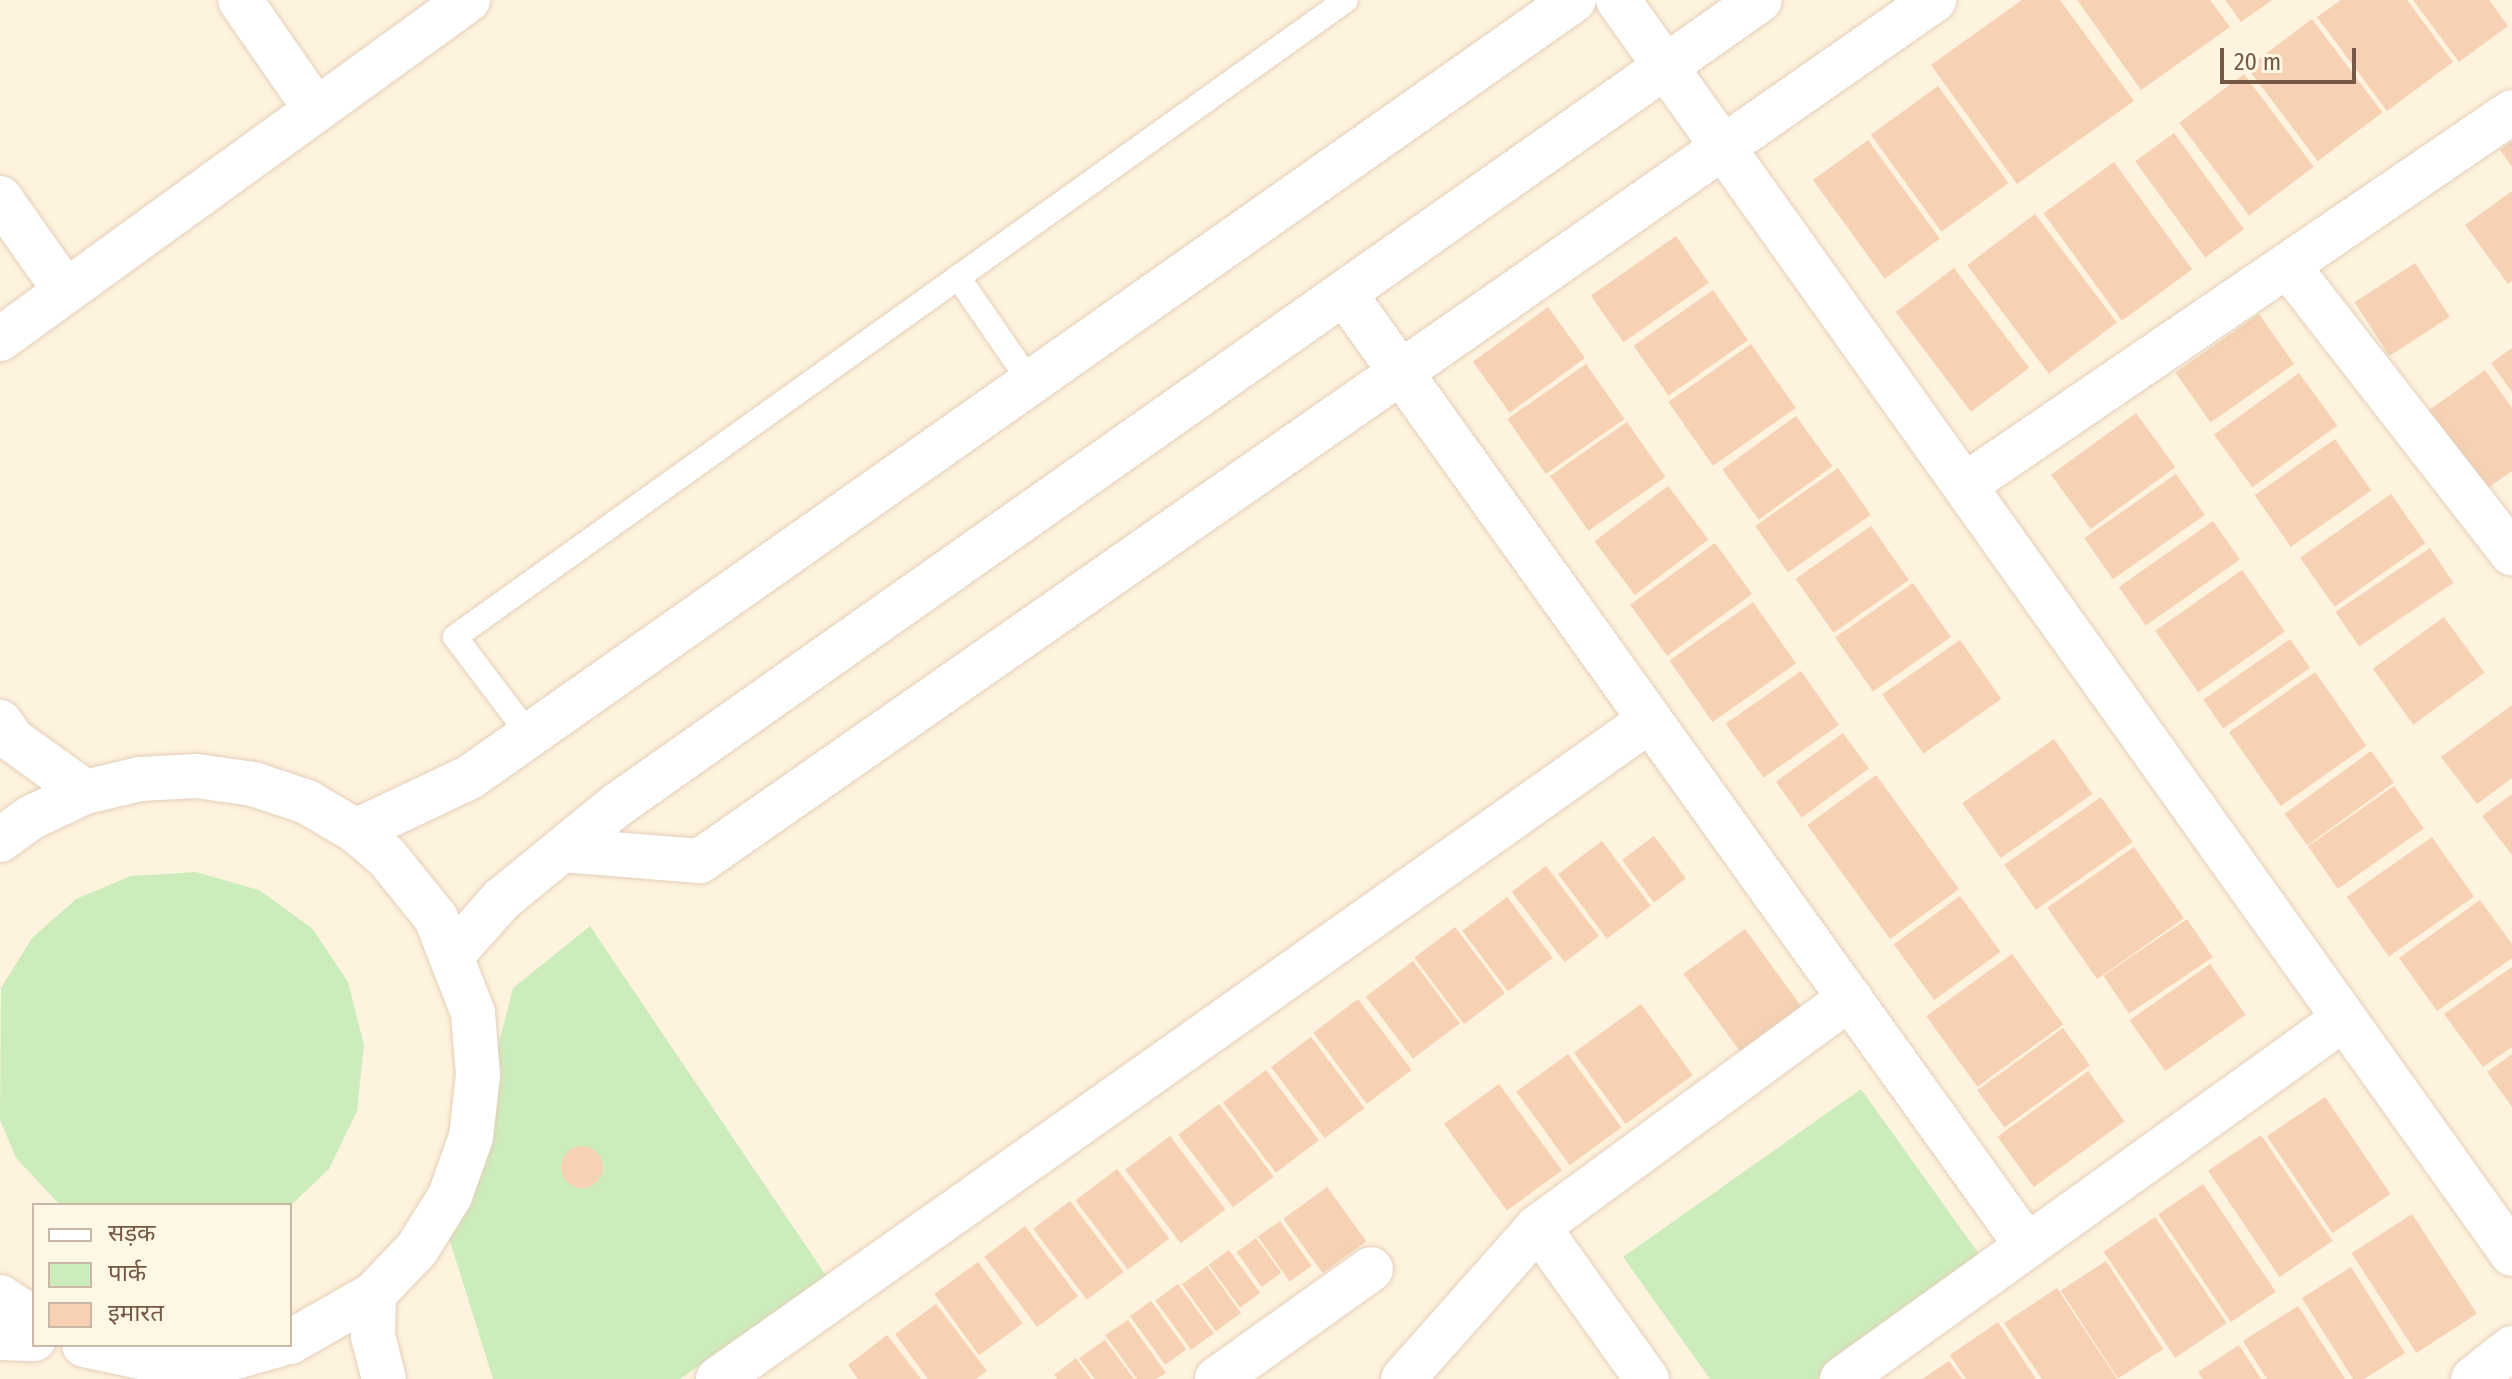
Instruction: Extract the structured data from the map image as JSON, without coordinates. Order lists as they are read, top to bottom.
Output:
{
  "legend": ["सड़क", "पार्क", "इमारत"],
  "scale_bar": "20 m"
}
